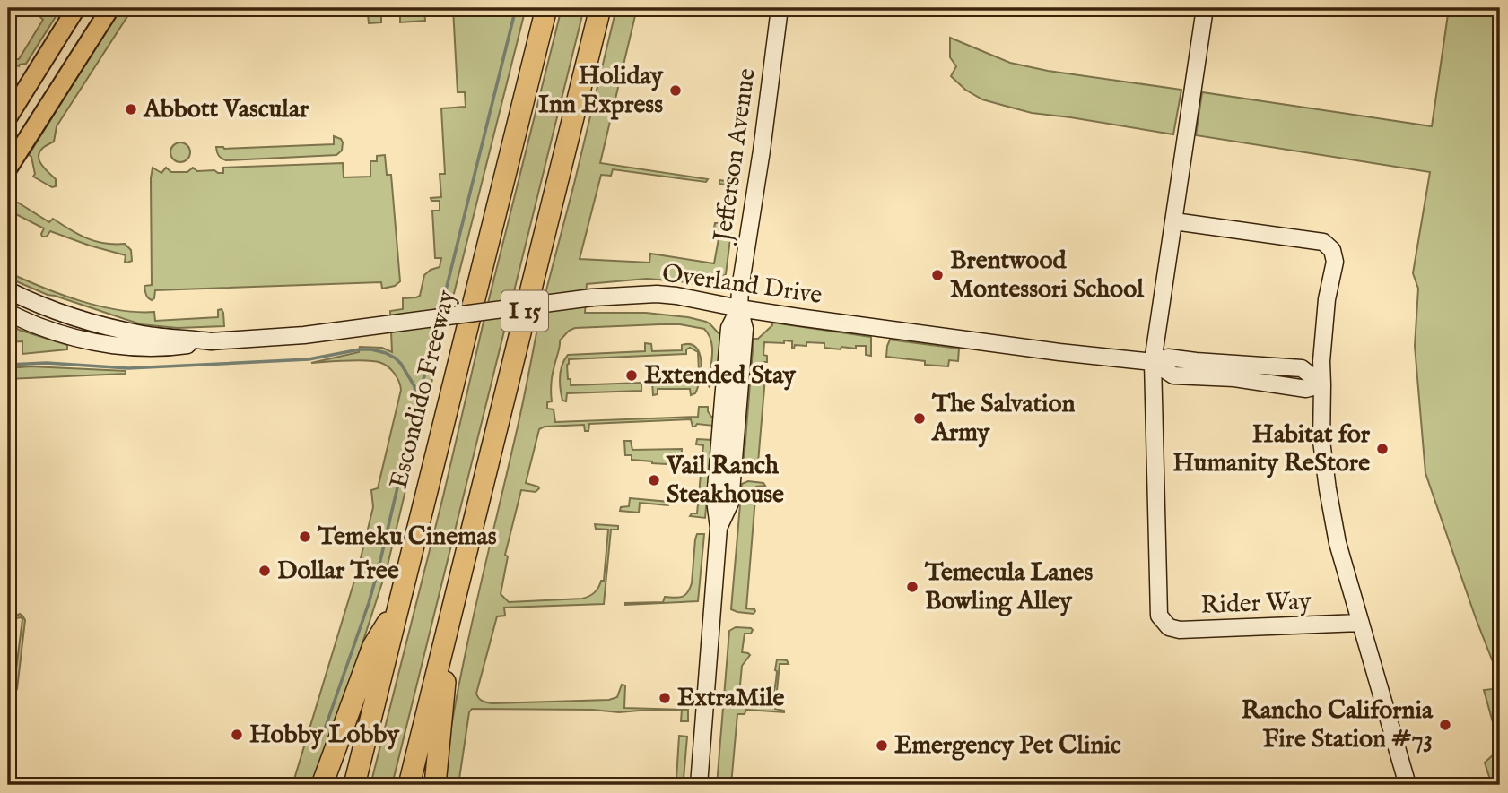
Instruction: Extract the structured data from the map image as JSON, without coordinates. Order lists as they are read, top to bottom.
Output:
{
  "streets": {
    "highway": ["I 15", "Escondido Freeway"],
    "street": ["Jefferson Avenue", "Overland Drive", "Rider Way"]
  },
  "crossings": [
    ["Jefferson Avenue", "Overland Drive"],
    ["Overland Drive", "Rider Way"]
  ],
  "places": [
    "Holiday Inn Express",
    "Abbott Vascular",
    "Brentwood Montessori School",
    "Extended Stay",
    "The Salvation Army",
    "Habitat for Humanity ReStore",
    "Vail Ranch Steakhouse",
    "Temeku Cinemas",
    "Dollar Tree",
    "Temecula Lanes Bowling Alley",
    "ExtraMile",
    "Rancho California Fire Station #73",
    "Hobby Lobby",
    "Emergency Pet Clinic"
  ]
}
